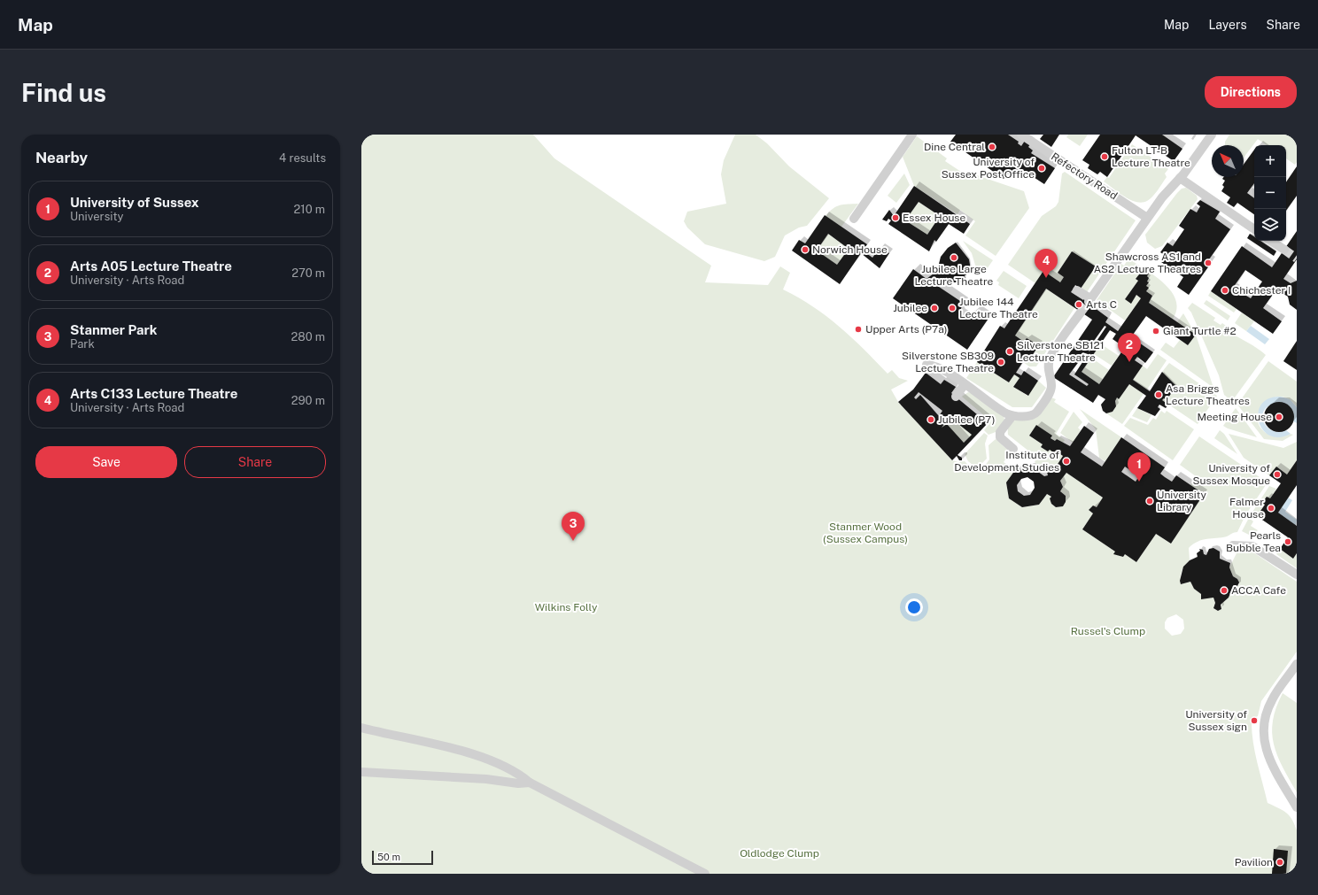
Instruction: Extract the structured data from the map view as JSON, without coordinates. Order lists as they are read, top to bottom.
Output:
{
  "streets": {
    "street": ["Refectory Road"]
  },
  "parks": [
    "Stanmer Wood (Sussex Campus)",
    "Wilkins Folly",
    "Russel's Clump",
    "Oldlodge Clump"
  ],
  "places": [
    "Dine Central",
    "Fulton LT-B Lecture Theatre",
    "University of Sussex Post Office",
    "Essex House",
    "Norwich House",
    "Jubilee Large Lecture Theatre",
    "Shawcross AS1 and AS2 Lecture Theatres",
    "Chichester I",
    "Arts C",
    "Jubilee",
    "Jubilee 144 Lecture Theatre",
    "Upper Arts (P7a)",
    "Giant Turtle #2",
    "Silverstone SB121 Lecture Theatre",
    "Silverstone SB309 Lecture Theatre",
    "Asa Briggs Lecture Theatres",
    "Meeting House",
    "Jubilee (P7)",
    "Institute of Development Studies",
    "University of Sussex Mosque",
    "University Library",
    "Falmer House",
    "Pearls Bubble Tea",
    "ACCA Cafe",
    "University of Sussex sign",
    "Pavilion"
  ],
  "scale_bar": "50 m",
  "north": "top left",
  "page": {
    "header": "Map",
    "nav": ["Map", "Layers", "Share"],
    "buttons": [
      "Directions",
      ["Save", "Share"]
    ],
    "title": "Find us",
    "heading": ["Nearby", "4 results"],
    "map_buttons": ["+", "−"],
    "list": [
      {
        "mark": "1",
        "name": "University of Sussex",
        "note": "University",
        "value": "210 m"
      },
      {
        "mark": "2",
        "name": "Arts A05 Lecture Theatre",
        "note": "University · Arts Road",
        "value": "270 m"
      },
      {
        "mark": "3",
        "name": "Stanmer Park",
        "note": "Park",
        "value": "280 m"
      },
      {
        "mark": "4",
        "name": "Arts C133 Lecture Theatre",
        "note": "University · Arts Road",
        "value": "290 m"
      }
    ],
    "pins": [
      "4",
      "2",
      "1",
      "3"
    ],
    "scale": "50 m"
  }
}
